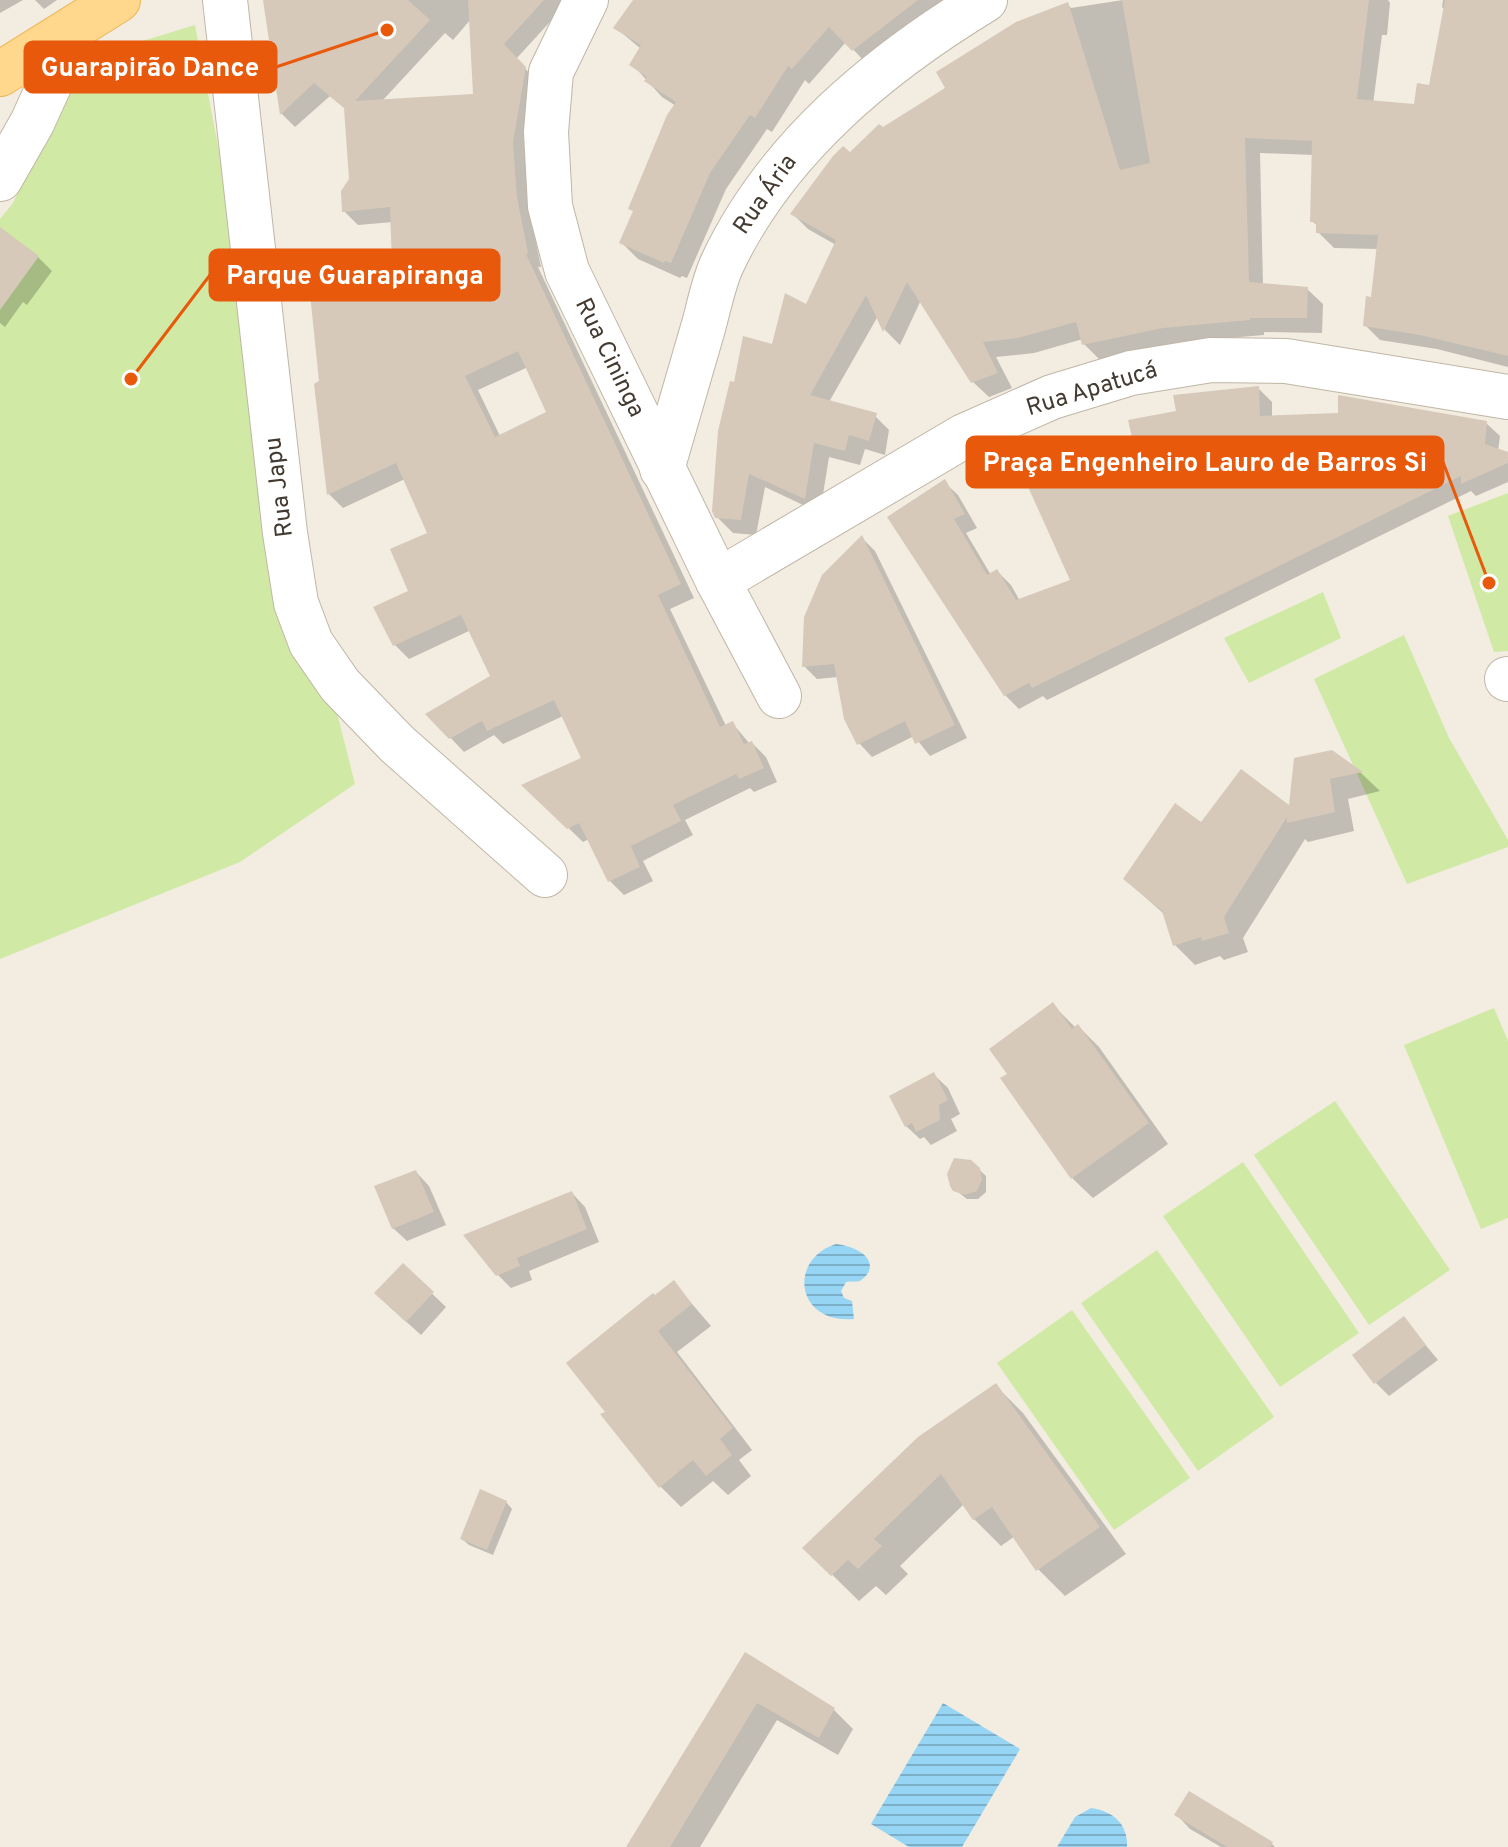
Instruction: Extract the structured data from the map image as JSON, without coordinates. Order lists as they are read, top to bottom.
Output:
{
  "streets": {
    "street": [
      "Rua Ária",
      "Rua Cininga",
      "Rua Apatucá",
      "Rua Japu"
    ]
  },
  "crossings": [
    ["Rua Ária", "Rua Cininga"],
    ["Rua Cininga", "Rua Apatucá"]
  ],
  "places": ["Guarapirão Dance", "Parque Guarapiranga", "Praça Engenheiro Lauro de Barros Si"]
}
